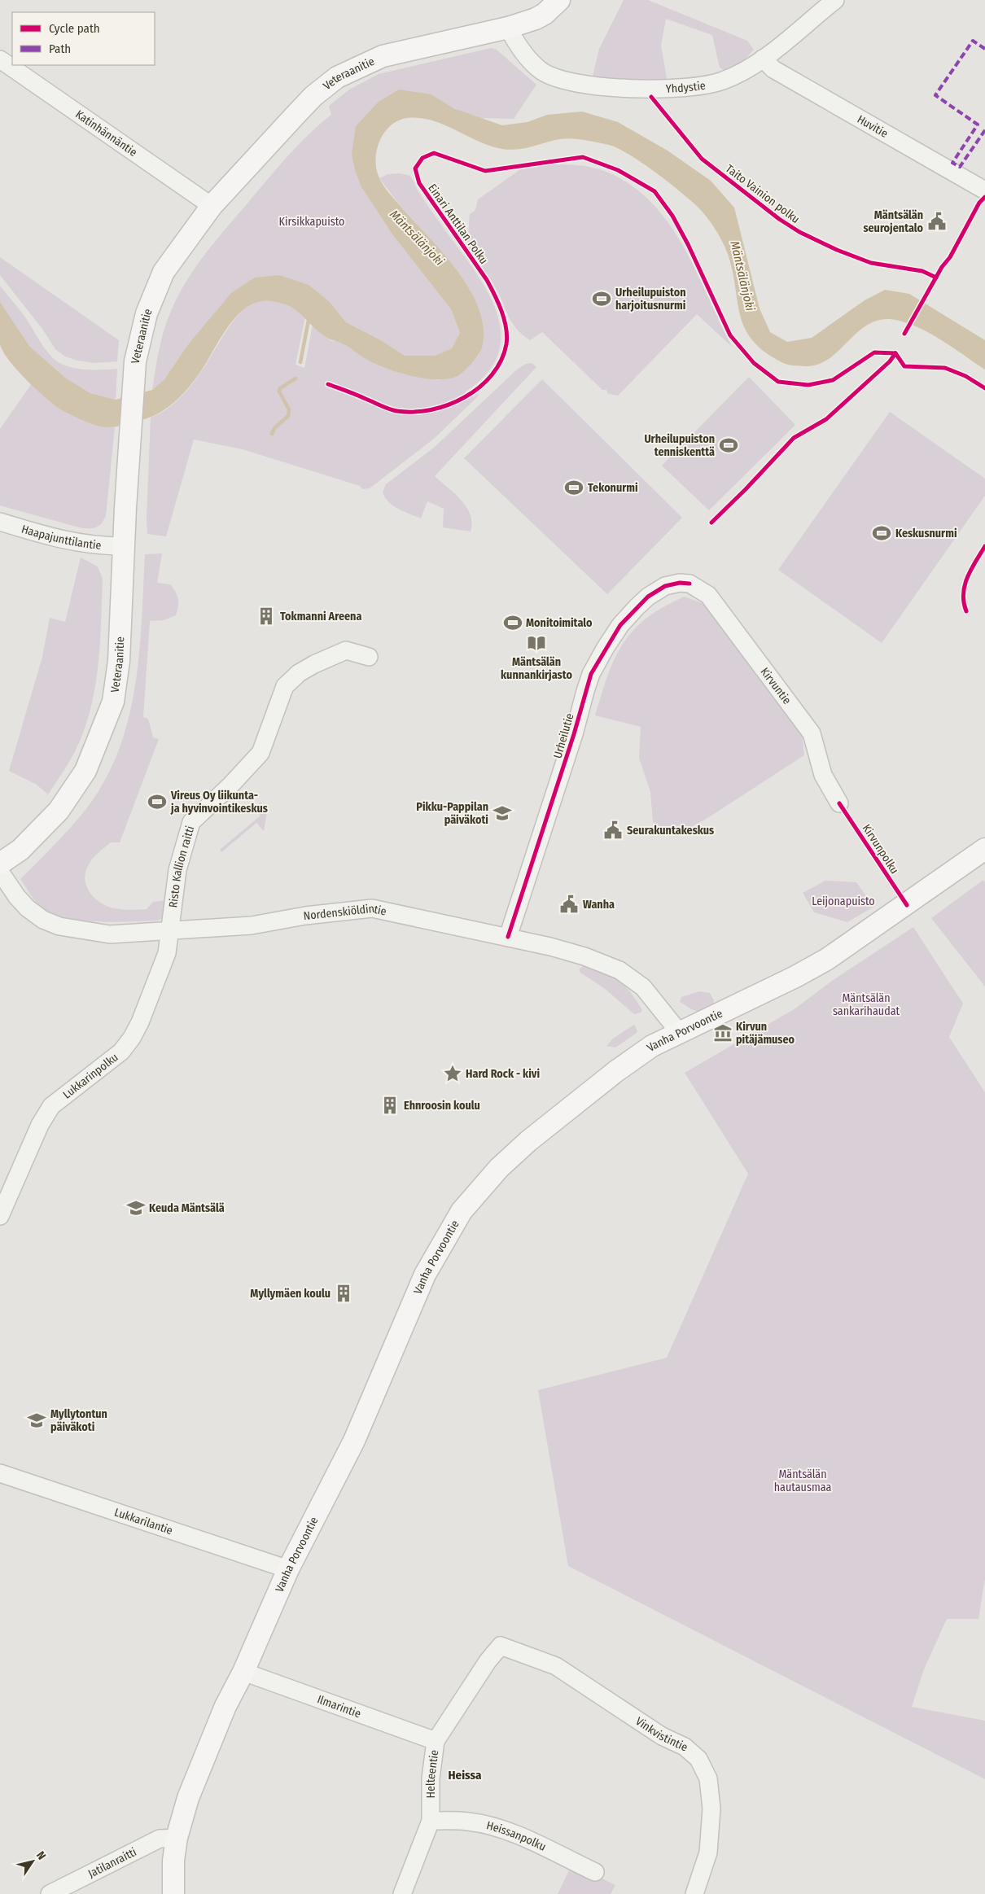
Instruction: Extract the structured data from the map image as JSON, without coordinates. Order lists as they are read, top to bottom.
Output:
{
  "streets": {
    "main road": ["Veteraanitie", "Vanha Porvoontie"],
    "street": [
      "Yhdystie",
      "Huvitie",
      "Katinhännäntie",
      "Haapajunttilantie",
      "Kirvuntie",
      "Urheilutie",
      "Risto Kallion raitti",
      "Nordenskiöldintie",
      "Lukkarinpolku",
      "Lukkarilantie",
      "Ilmarintie",
      "Vinkvistintie",
      "Helteentie",
      "Heissanpolku",
      "Jatilanraitti"
    ],
    "cycle path": ["Taito Vainion polku", "Einari Anttilan Polku", "Kirvunpolku"]
  },
  "crossings": [
    ["Veteraanitie", "Yhdystie"],
    ["Veteraanitie", "Katinhännäntie"],
    ["Veteraanitie", "Haapajunttilantie"],
    ["Yhdystie", "Huvitie"],
    ["Kirvuntie", "Urheilutie"],
    ["Urheilutie", "Nordenskiöldintie"],
    ["Risto Kallion raitti", "Nordenskiöldintie"],
    ["Risto Kallion raitti", "Lukkarinpolku"],
    ["Nordenskiöldintie", "Vanha Porvoontie"],
    ["Nordenskiöldintie", "Lukkarinpolku"],
    ["Vanha Porvoontie", "Lukkarilantie"],
    ["Vanha Porvoontie", "Ilmarintie"],
    ["Vanha Porvoontie", "Jatilanraitti"],
    ["Ilmarintie", "Helteentie"],
    ["Vinkvistintie", "Helteentie"],
    ["Helteentie", "Heissanpolku"]
  ],
  "districts": ["Heissa"],
  "water": ["Mäntsälänjoki"],
  "parks": [
    "Kirsikkapuisto",
    "Leijonapuisto",
    "Mäntsälän sankarihaudat",
    "Mäntsälän hautausmaa"
  ],
  "places": {
    "public building": ["Mäntsälän seurojentalo", "Seurakuntakeskus", "Wanha"],
    "sports": [
      "Urheilupuiston harjoitusnurmi",
      "Urheilupuiston tenniskenttä",
      "Tekonurmi",
      "Keskusnurmi",
      "Monitoimitalo",
      "Vireus Oy liikunta- ja hyvinvointikeskus"
    ],
    "building": ["Tokmanni Areena", "Ehnroosin koulu", "Myllymäen koulu"],
    "library": ["Mäntsälän kunnankirjasto"],
    "school or university": ["Pikku-Pappilan päiväkoti", "Keuda Mäntsälä", "Myllytontun päiväkoti"],
    "museum": ["Kirvun pitäjämuseo"],
    "place": ["Hard Rock - kivi"]
  },
  "legend": ["Cycle path", "Path"],
  "north": "top right"
}
